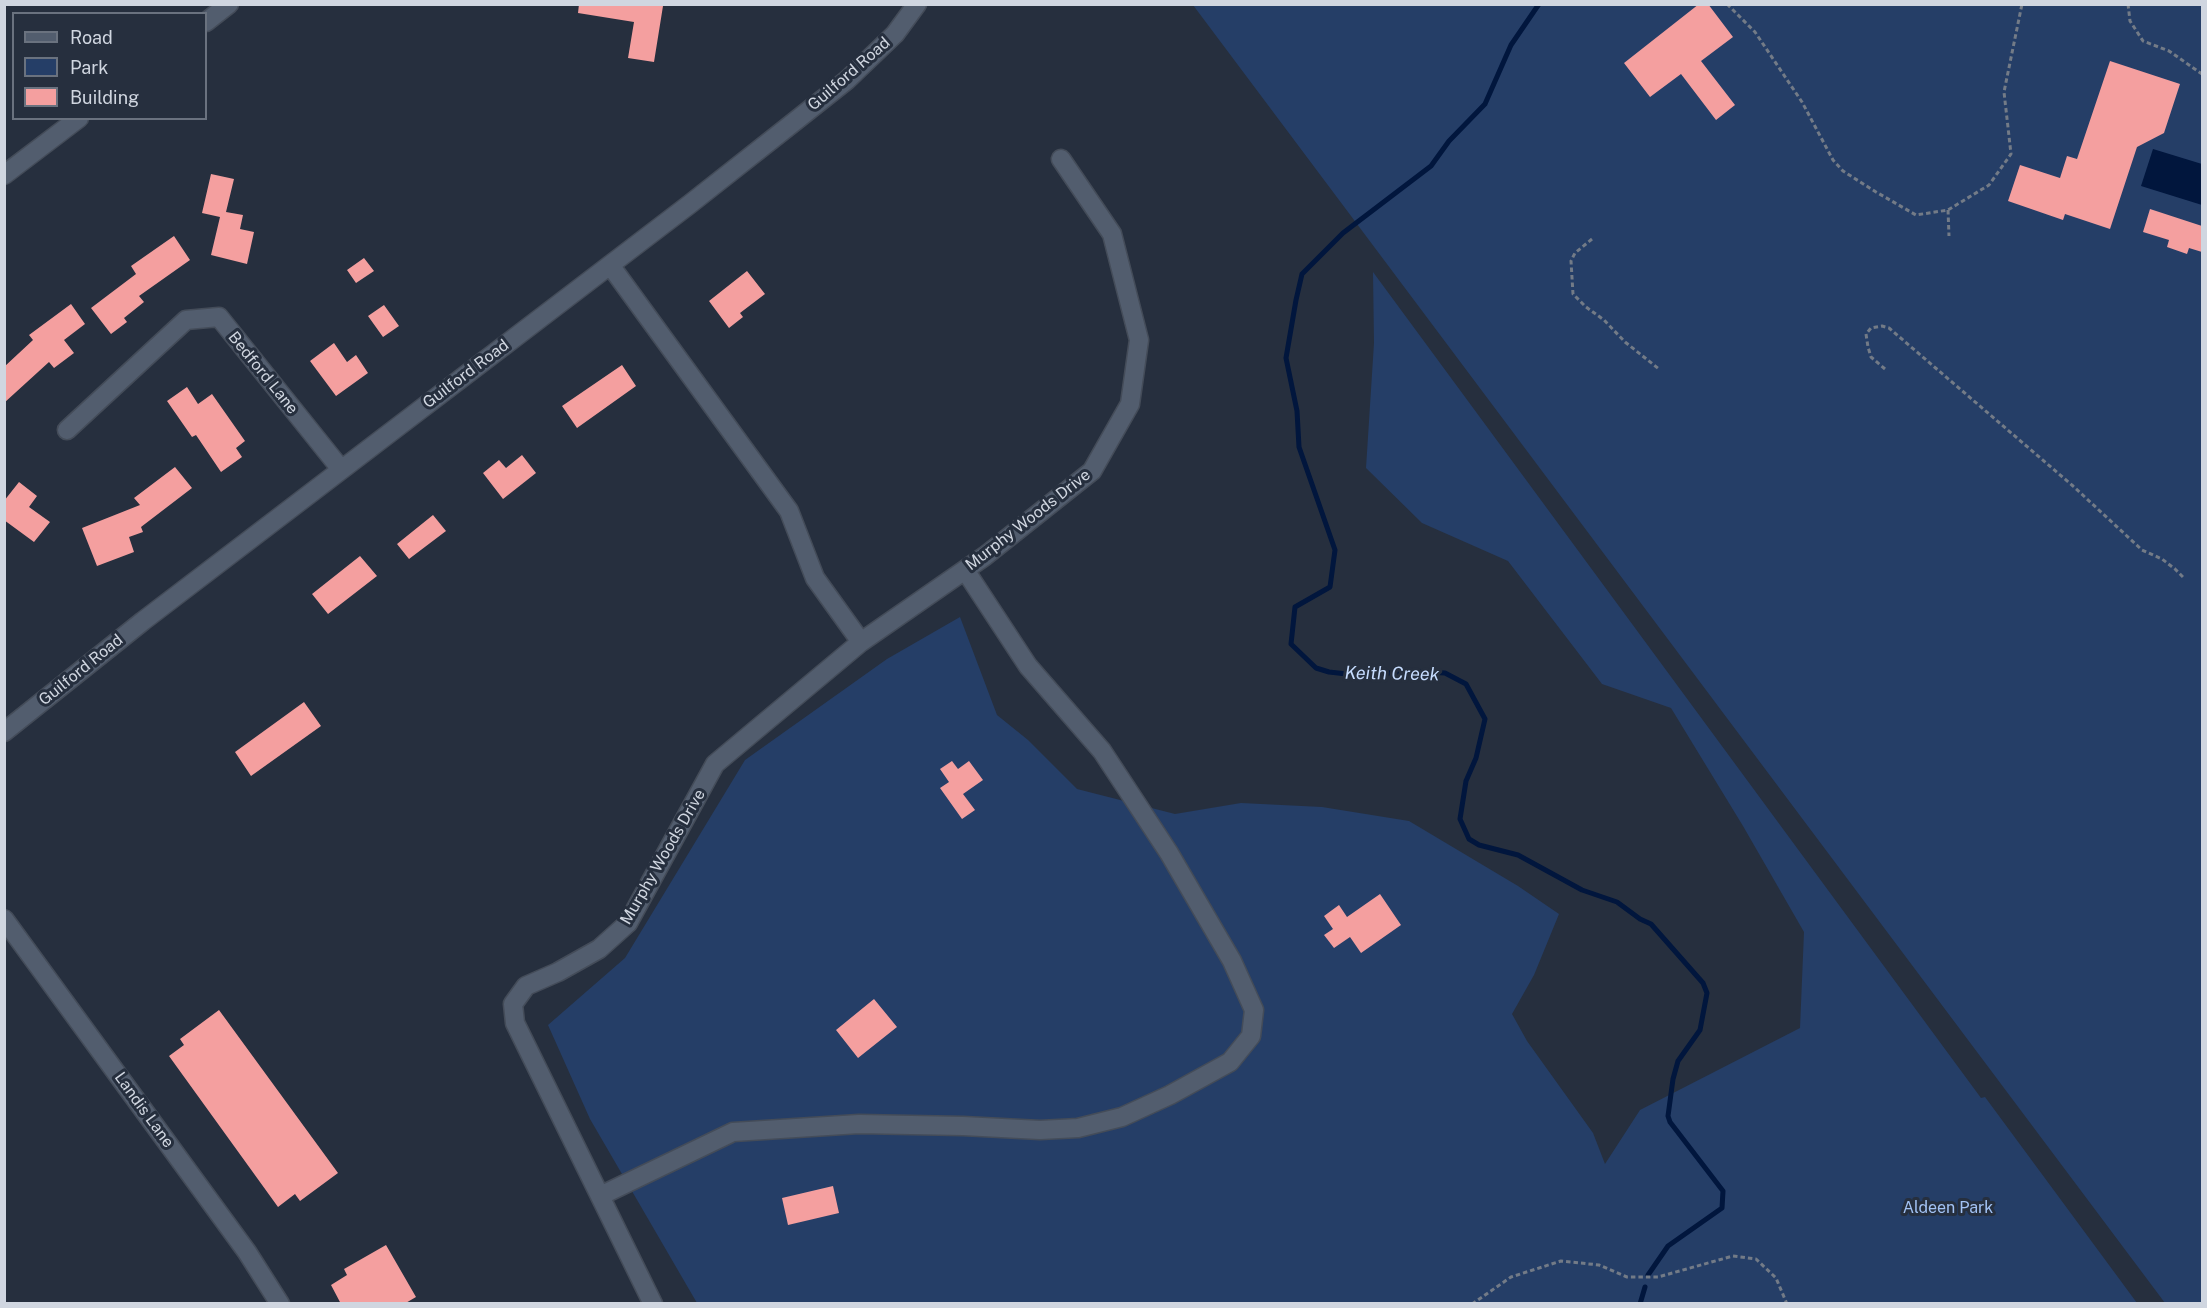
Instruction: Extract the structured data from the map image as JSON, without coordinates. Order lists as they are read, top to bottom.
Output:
{
  "streets": {
    "street": [
      "Guilford Road",
      "Bedford Lane",
      "Murphy Woods Drive",
      "Landis Lane"
    ]
  },
  "crossings": [
    ["Guilford Road", "Bedford Lane"]
  ],
  "water": ["Keith Creek"],
  "parks": ["Aldeen Park"],
  "legend": ["Road", "Park", "Building"]
}
